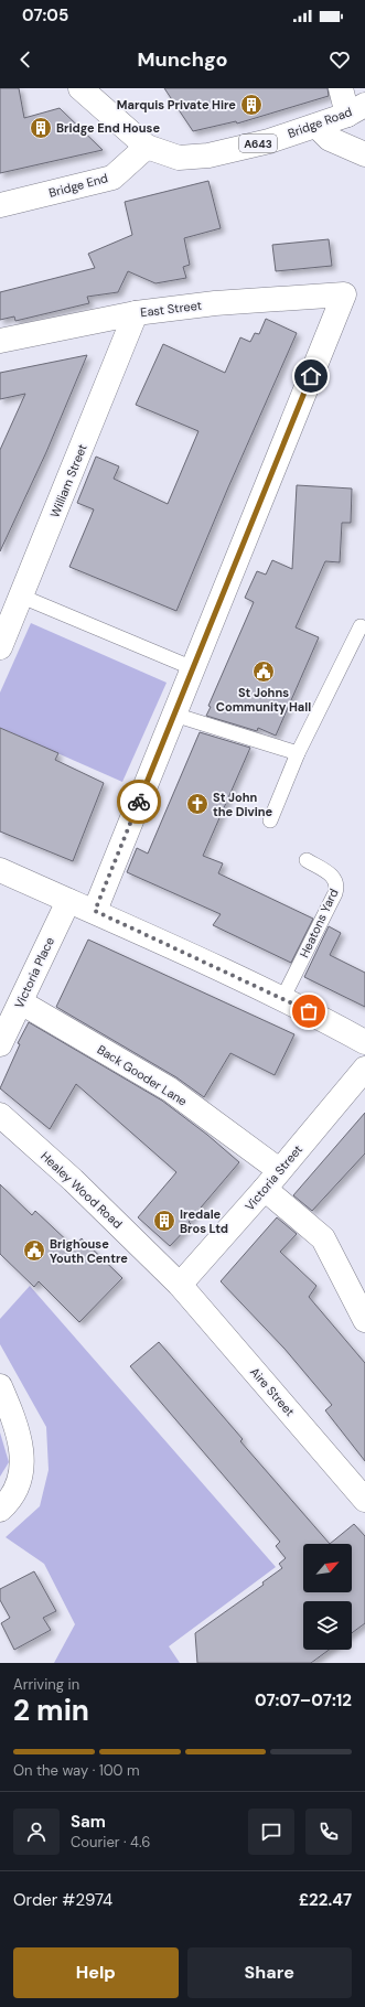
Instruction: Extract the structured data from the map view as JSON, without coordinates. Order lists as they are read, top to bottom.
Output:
{
  "streets": {
    "street": [
      "Bridge Road",
      "A643",
      "Bridge End",
      "East Street",
      "William Street",
      "Victoria Place",
      "Back Gooder Lane",
      "Victoria Street",
      "Healey Wood Road",
      "Aire Street"
    ],
    "lane": ["Heatons Yard"]
  },
  "crossings": [
    ["Bridge Road", "A643"],
    ["Bridge Road", "Bridge End"],
    ["A643", "Bridge End"],
    ["East Street", "William Street"],
    ["Victoria Place", "Back Gooder Lane"],
    ["Back Gooder Lane", "Victoria Street"],
    ["Victoria Street", "Healey Wood Road"],
    ["Victoria Street", "Aire Street"],
    ["Healey Wood Road", "Aire Street"]
  ],
  "places": {
    "building": ["Marquis Private Hire", "Bridge End House", "Iredale Bros Ltd"],
    "public building": ["St Johns Community Hall", "Brighouse Youth Centre"],
    "church": ["St John the Divine"]
  },
  "north": "top right",
  "page": {
    "status": "07:05",
    "header": "Munchgo",
    "heading": ["2 min", "Arriving in", "07:07–07:12"],
    "panel": [
      "Sam",
      "Courier · 4.6",
      "Order #2974",
      "£22.47"
    ],
    "bar": "On the way · 100 m",
    "buttons": ["Help", "Share"]
  }
}
